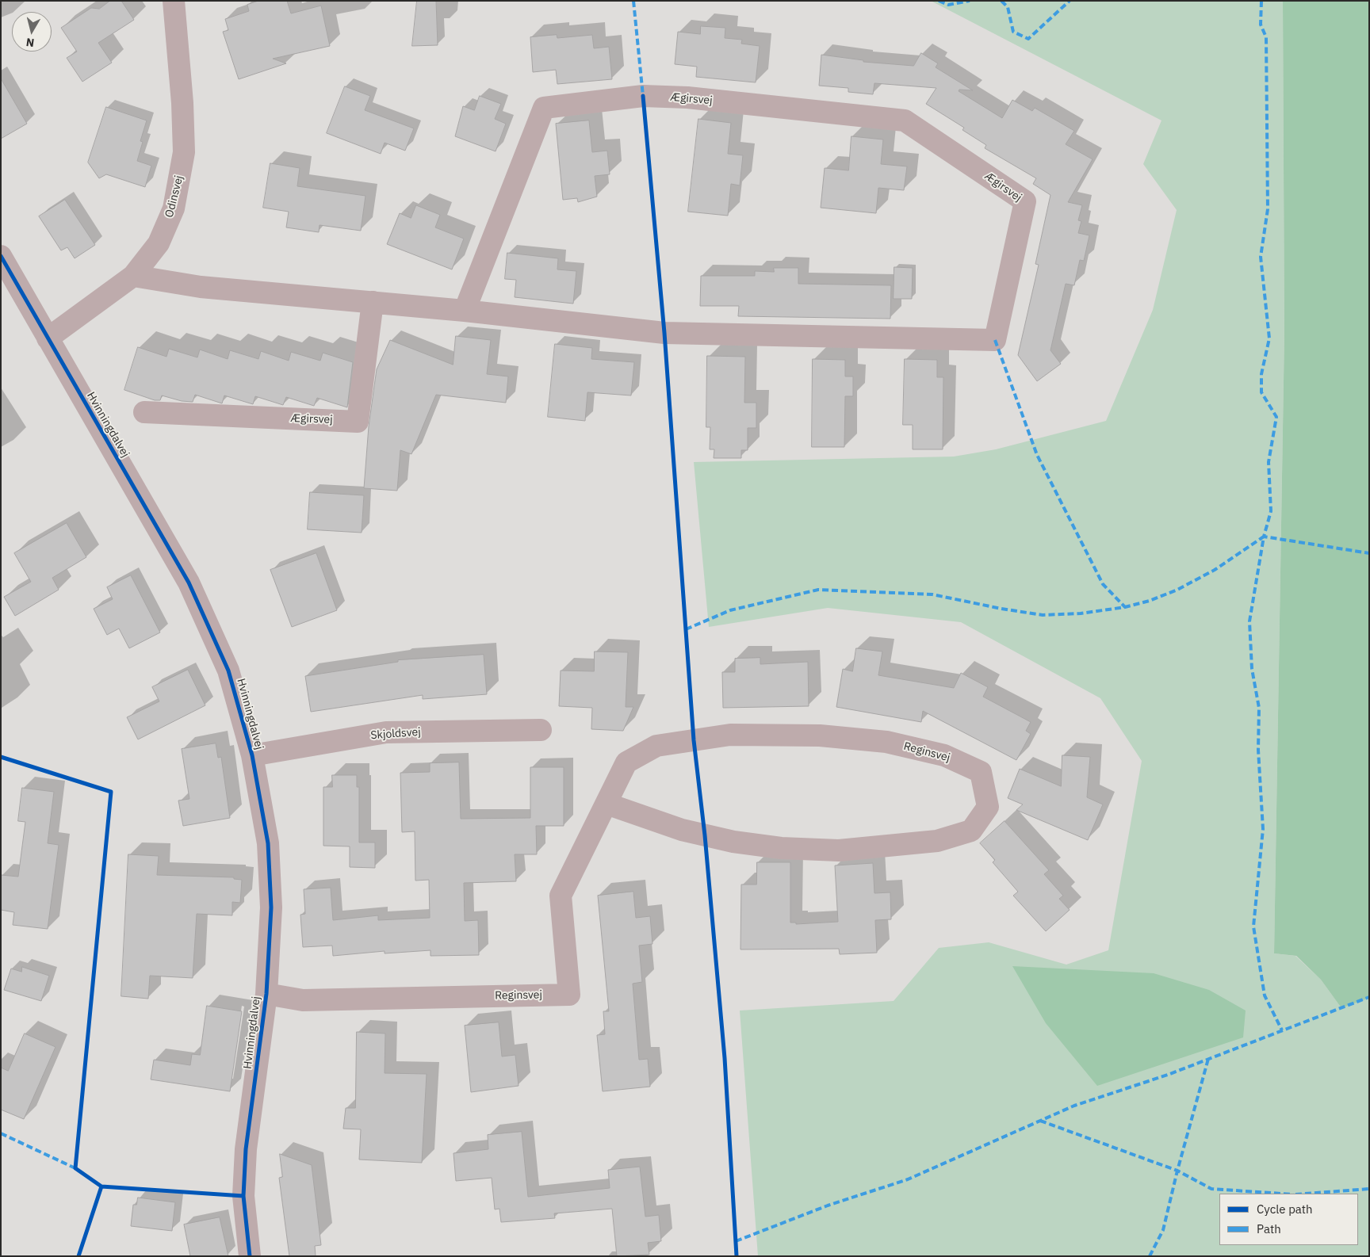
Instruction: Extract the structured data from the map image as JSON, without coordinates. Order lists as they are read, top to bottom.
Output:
{
  "streets": {
    "street": [
      "Ægirsvej",
      "Odinsvej",
      "Hvinningdalvej",
      "Skjoldsvej",
      "Reginsvej"
    ]
  },
  "crossings": [
    ["Ægirsvej", "Odinsvej"],
    ["Odinsvej", "Hvinningdalvej"],
    ["Hvinningdalvej", "Skjoldsvej"],
    ["Hvinningdalvej", "Reginsvej"]
  ],
  "legend": ["Cycle path", "Path"],
  "north": "bottom"
}
